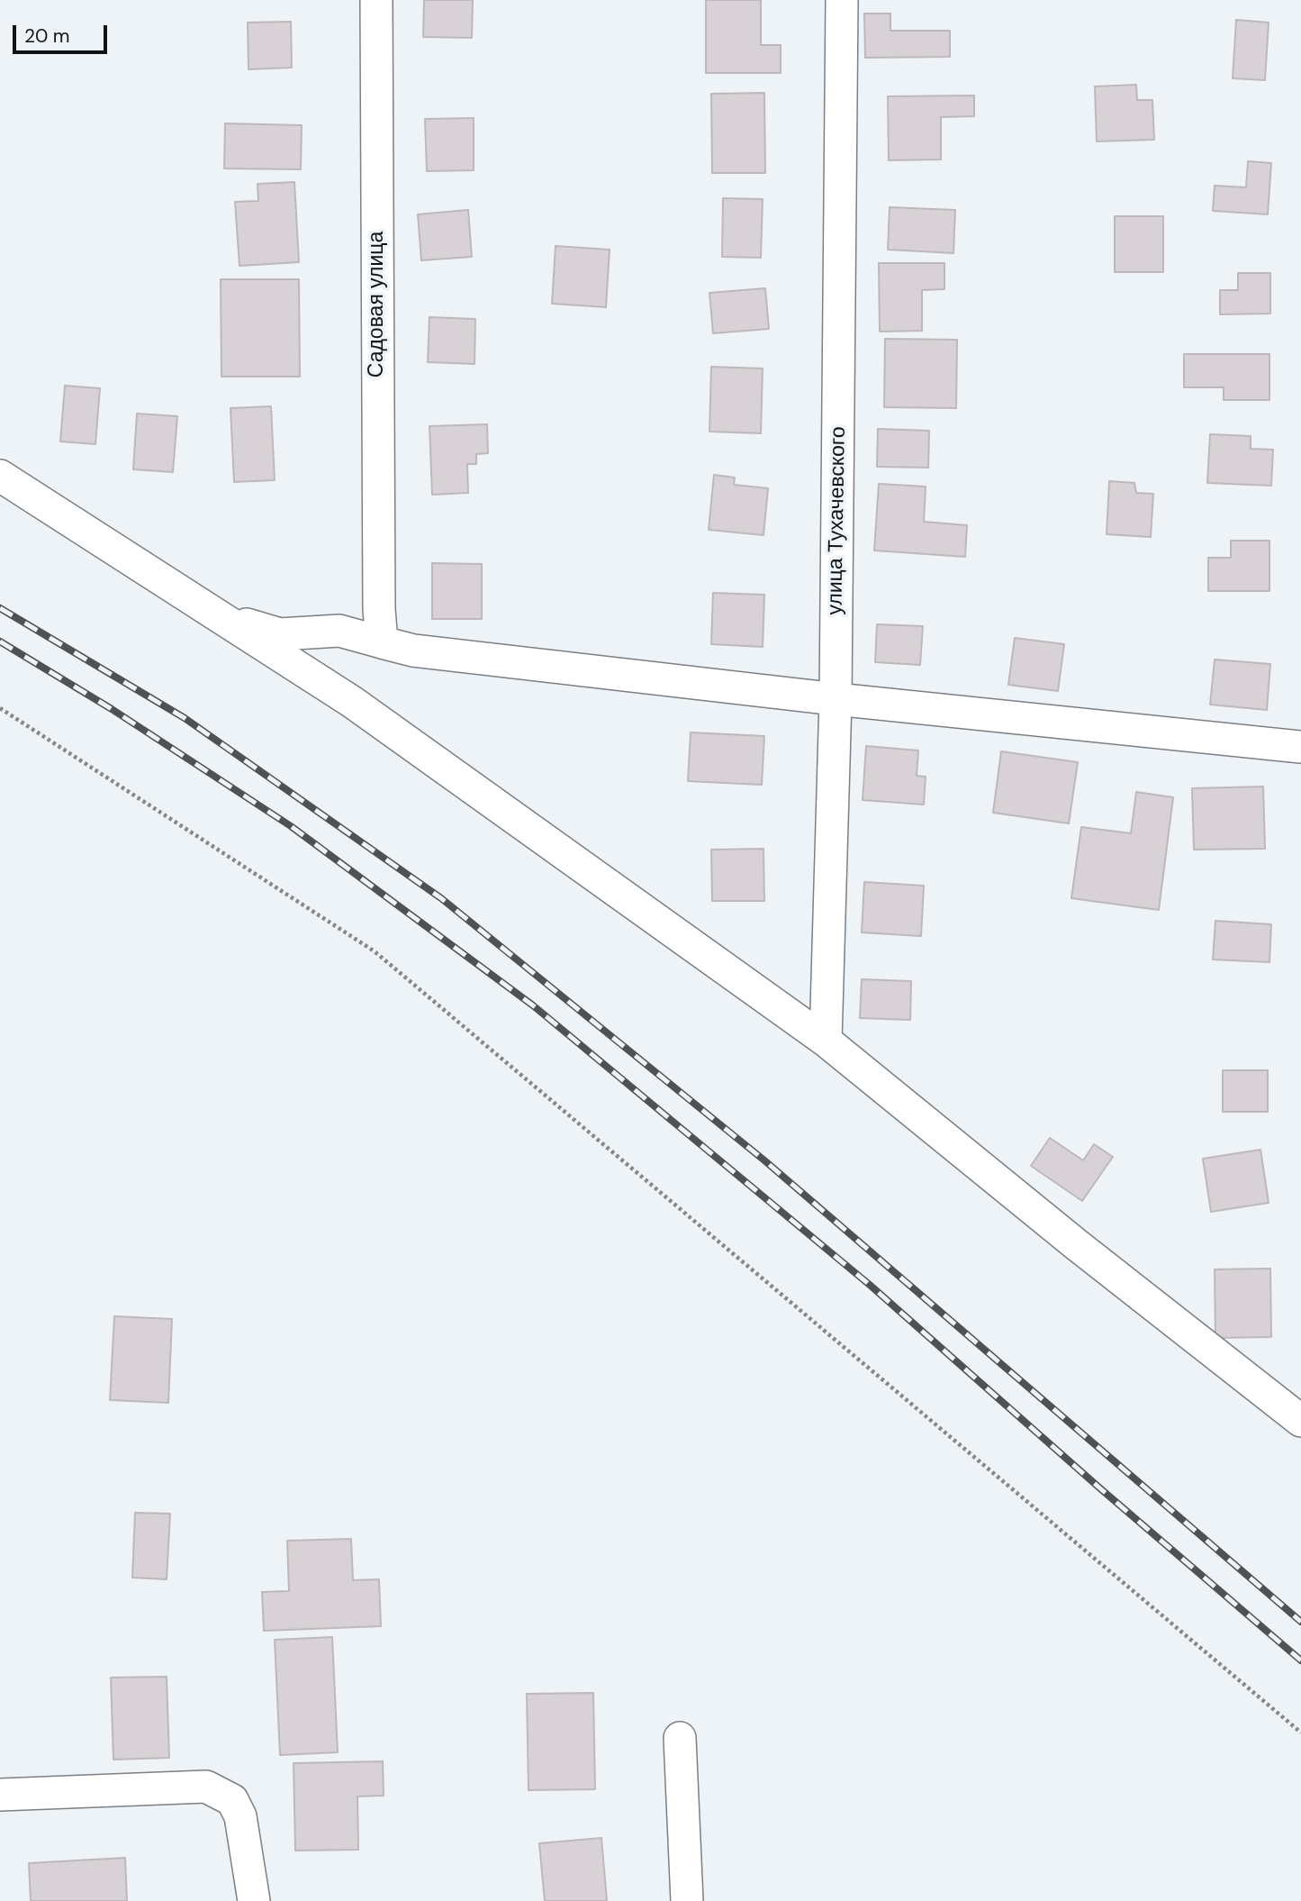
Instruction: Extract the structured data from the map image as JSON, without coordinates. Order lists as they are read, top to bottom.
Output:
{
  "streets": {
    "street": ["Садовая улица", "улица Тухачевского"]
  },
  "scale_bar": "20 m"
}
